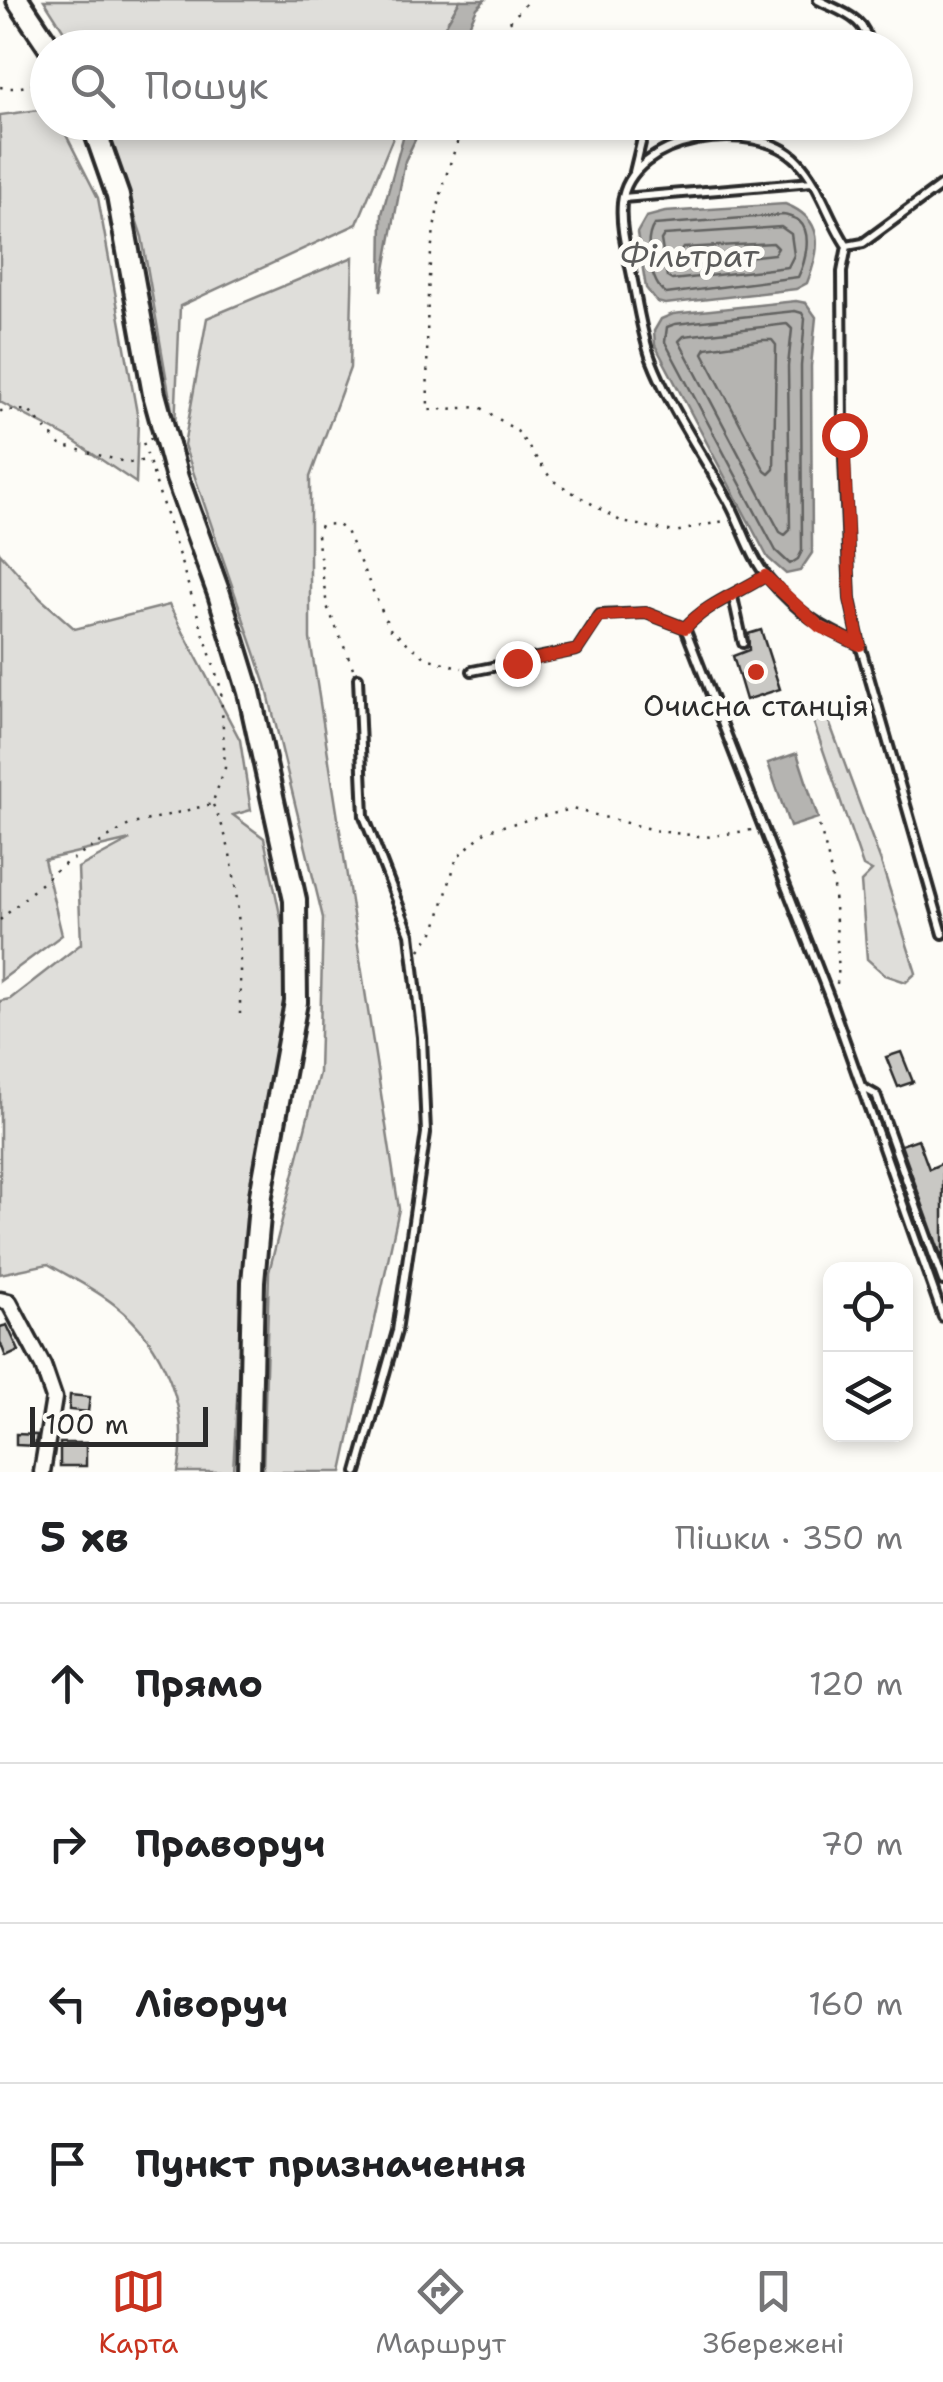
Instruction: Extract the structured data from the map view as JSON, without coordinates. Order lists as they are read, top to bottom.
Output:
{
  "water": ["Фільтрат"],
  "places": ["Очисна станція"],
  "scale_bar": "100 m",
  "page": {
    "search": "Пошук",
    "scale": "100 m",
    "heading": ["5 хв", "Пішки · 350 m"],
    "list": [
      ["Прямо", "120 m"],
      ["Праворуч", "70 m"],
      ["Ліворуч", "160 m"],
      "Пункт призначення"
    ],
    "nav": ["Карта", "Маршрут", "Збережені"]
  }
}
